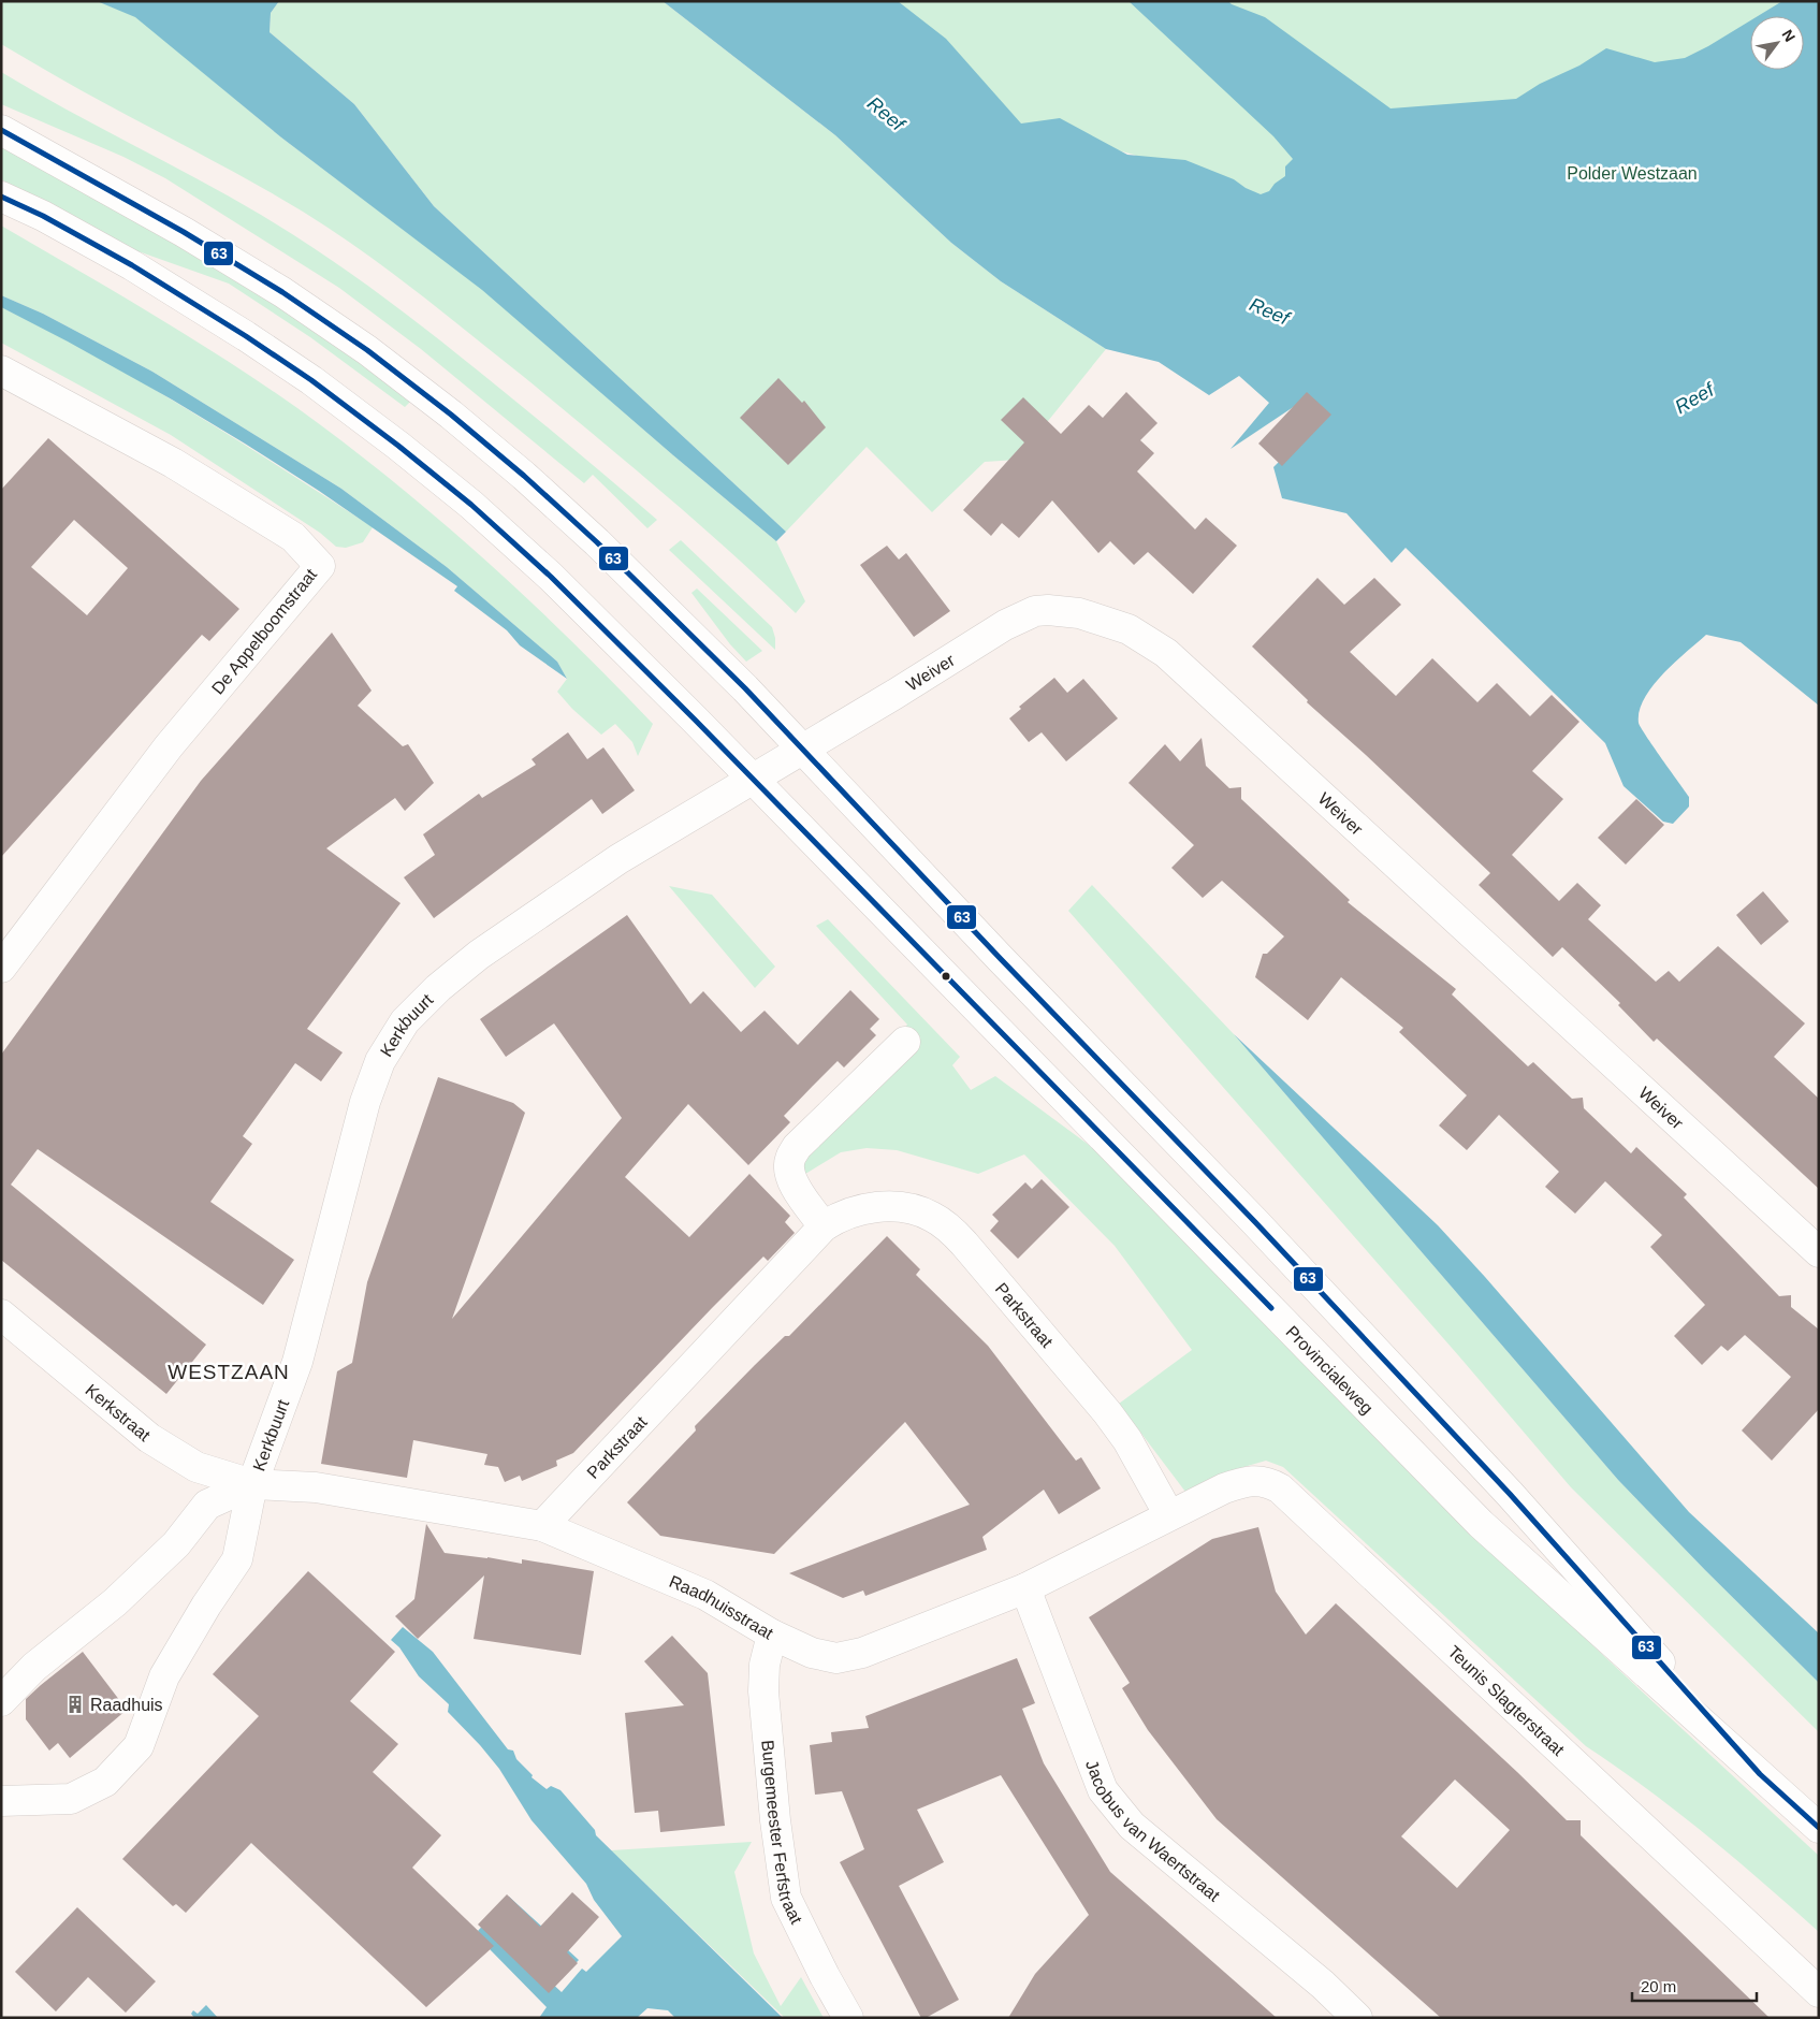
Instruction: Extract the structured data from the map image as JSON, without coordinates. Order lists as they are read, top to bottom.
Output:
{
  "streets": {
    "street": [
      "De Appelboomstraat",
      "Weiver",
      "Kerkbuurt",
      "Parkstraat",
      "Provincialeweg",
      "Kerkstraat",
      "Raadhuisstraat",
      "Teunis Slagterstraat",
      "Jacobus van Waertstraat",
      "Burgemeester Ferfstraat"
    ]
  },
  "crossings": [
    ["Weiver", "Kerkbuurt"],
    ["Weiver", "Provincialeweg"],
    ["Kerkbuurt", "Provincialeweg"],
    ["Kerkbuurt", "Kerkstraat"],
    ["Kerkbuurt", "Raadhuisstraat"],
    ["Parkstraat", "Raadhuisstraat"],
    ["Parkstraat", "Teunis Slagterstraat"],
    ["Kerkstraat", "Raadhuisstraat"],
    ["Raadhuisstraat", "Teunis Slagterstraat"],
    ["Raadhuisstraat", "Jacobus van Waertstraat"],
    ["Raadhuisstraat", "Burgemeester Ferfstraat"]
  ],
  "districts": ["WESTZAAN"],
  "water": ["Reef"],
  "parks": ["Polder Westzaan"],
  "places": {
    "building": ["Raadhuis"]
  },
  "lines": ["transit line 63"],
  "scale_bar": "20 m",
  "north": "top right"
}
